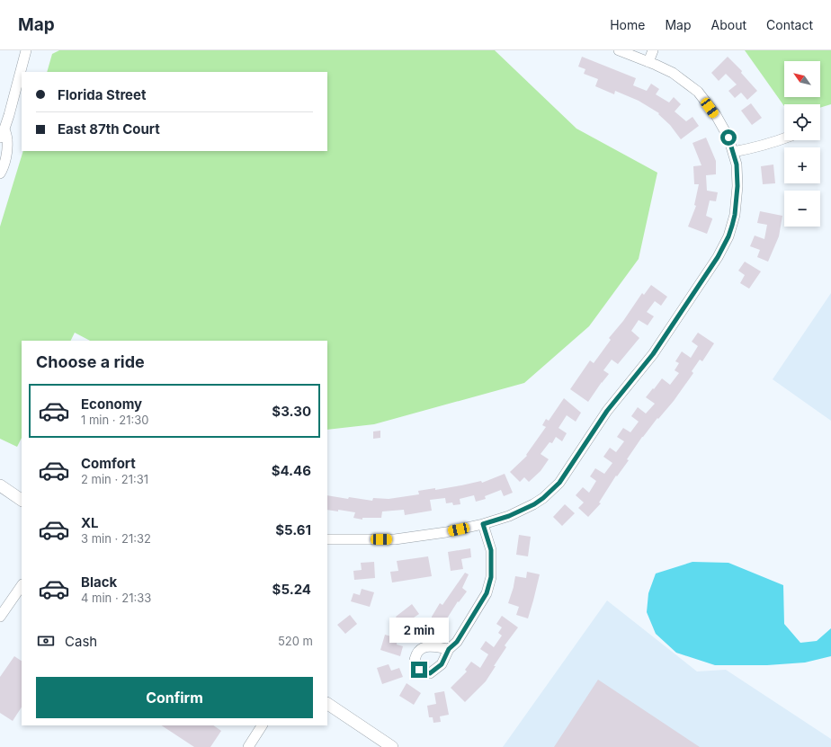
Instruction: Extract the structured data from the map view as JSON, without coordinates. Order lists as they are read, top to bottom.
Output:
{
  "north": "top left",
  "page": {
    "header": "Map",
    "nav": [
      "Home",
      "Map",
      "About",
      "Contact"
    ],
    "map_buttons": ["+", "−"],
    "banner": ["Florida Street", "East 87th Court"],
    "heading": "Choose a ride",
    "list": [
      {
        "name": "Economy",
        "note": "1 min · 21:30",
        "value": "$3.30"
      },
      {
        "name": "Comfort",
        "note": "2 min · 21:31",
        "value": "$4.46"
      },
      {
        "name": "XL",
        "note": "3 min · 21:32",
        "value": "$5.61"
      },
      {
        "name": "Black",
        "note": "4 min · 21:33",
        "value": "$5.24"
      }
    ],
    "bubble": "2 min",
    "pay": ["Cash", "520 m"],
    "buttons": "Confirm"
  }
}
